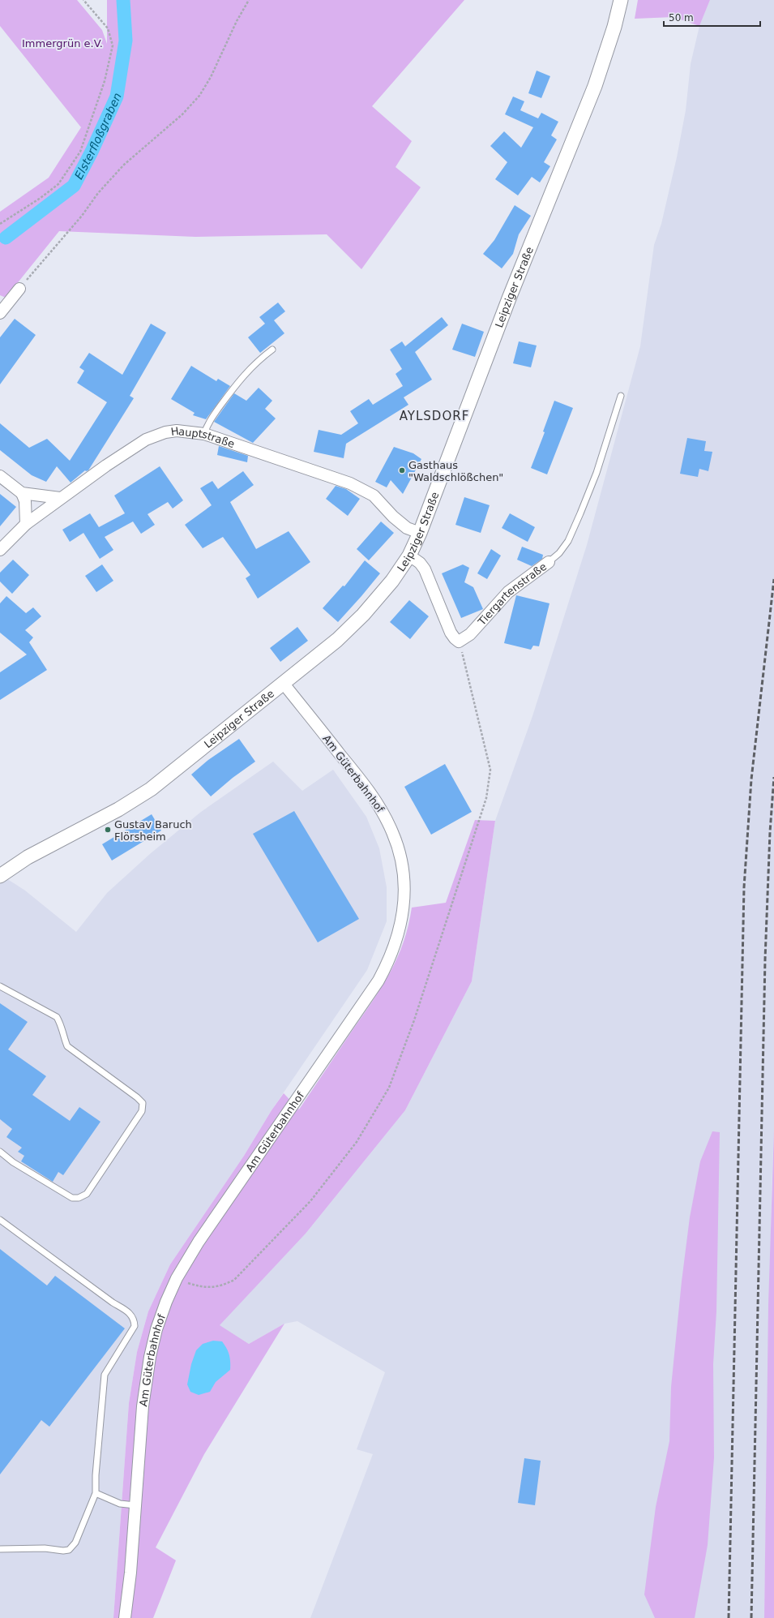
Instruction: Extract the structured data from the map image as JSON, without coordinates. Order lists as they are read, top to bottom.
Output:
{
  "streets": {
    "street": [
      "Leipziger Straße",
      "Hauptstraße",
      "Tiergartenstraße",
      "Am Güterbahnhof"
    ]
  },
  "crossings": [
    ["Leipziger Straße", "Hauptstraße"],
    ["Leipziger Straße", "Am Güterbahnhof"]
  ],
  "districts": ["AYLSDORF"],
  "water": ["Elsterfloßgraben"],
  "parks": ["Immergrün e.V."],
  "places": ["Gasthaus \"Waldschlößchen\"", "Gustav Baruch Flörsheim"],
  "scale_bar": "50 m"
}
